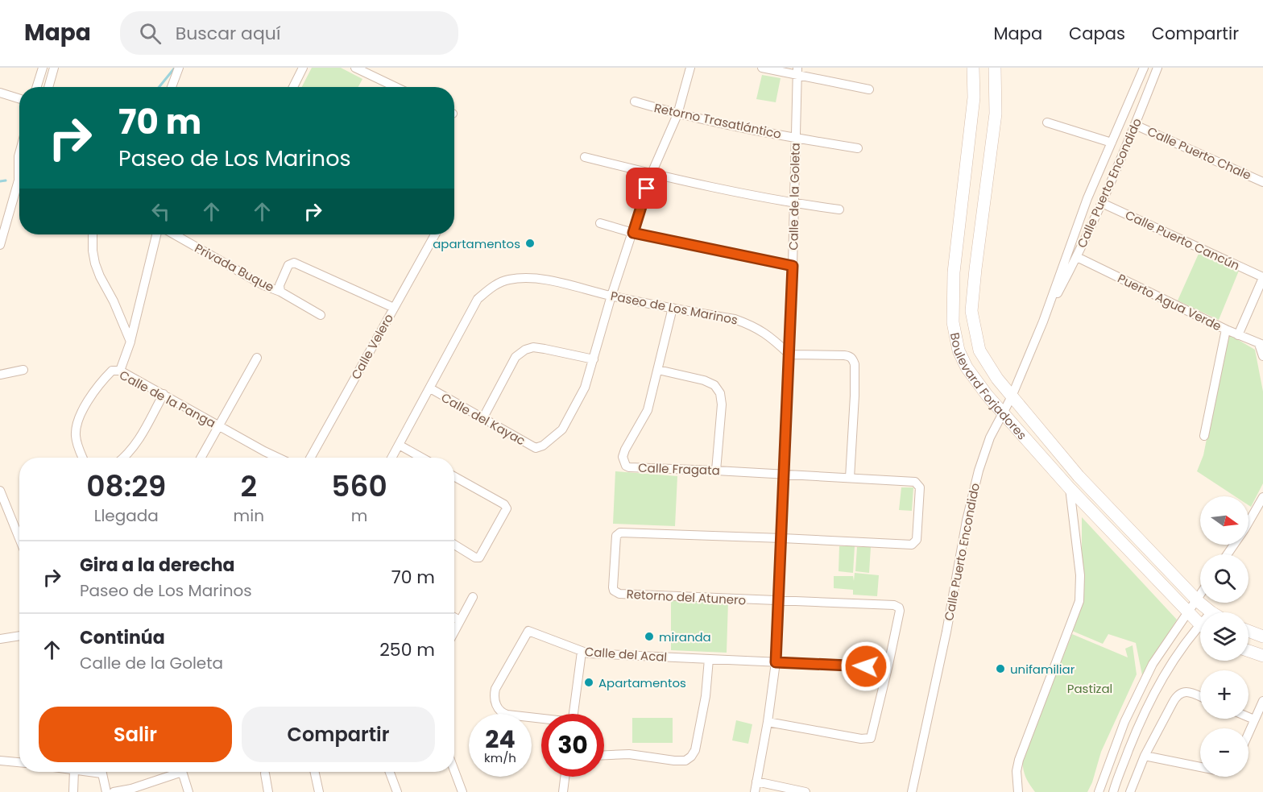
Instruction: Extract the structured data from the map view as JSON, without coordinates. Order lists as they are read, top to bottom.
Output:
{
  "streets": {
    "main road": ["Boulevard Forjadores"],
    "street": [
      "Retorno Trasatlántico",
      "Calle Puerto Chale",
      "Calle Puerto Encondido",
      "Calle de la Goleta",
      "Calle Puerto Cancún",
      "Privada Buque",
      "Puerto Agua Verde",
      "Paseo de Los Marinos",
      "Calle Velero",
      "Calle de la Panga",
      "Calle del Kayac",
      "Calle Fragata",
      "Retorno del Atunero",
      "Calle del Acal"
    ]
  },
  "crossings": [
    ["Retorno Trasatlántico", "Calle de la Goleta"],
    ["Calle Puerto Chale", "Calle Puerto Encondido"],
    ["Calle Puerto Encondido", "Calle Puerto Cancún"],
    ["Calle Puerto Encondido", "Puerto Agua Verde"],
    ["Calle Puerto Encondido", "Boulevard Forjadores"],
    ["Calle de la Goleta", "Paseo de Los Marinos"],
    ["Paseo de Los Marinos", "Calle del Kayac"],
    ["Paseo de Los Marinos", "Calle Fragata"],
    ["Calle Fragata", "Retorno del Atunero"]
  ],
  "parks": ["Pastizal"],
  "places": [
    "apartamentos",
    "miranda",
    "unifamiliar",
    "Apartamentos"
  ],
  "north": "right",
  "page": {
    "header": "Mapa",
    "search": "Buscar aquí",
    "nav": ["Mapa", "Capas", "Compartir"],
    "turn": ["70 m", "Paseo de Los Marinos"],
    "eta": [
      "08:29",
      "Llegada",
      "2",
      "min",
      "560",
      "m"
    ],
    "map_buttons": ["+", "−"],
    "list": [
      {
        "name": "Gira a la derecha",
        "note": "Paseo de Los Marinos",
        "value": "70 m"
      },
      {
        "name": "Continúa",
        "note": "Calle de la Goleta",
        "value": "250 m"
      }
    ],
    "buttons": ["Salir", "Compartir"],
    "speed": "24 km/h",
    "limit": "30"
  }
}
